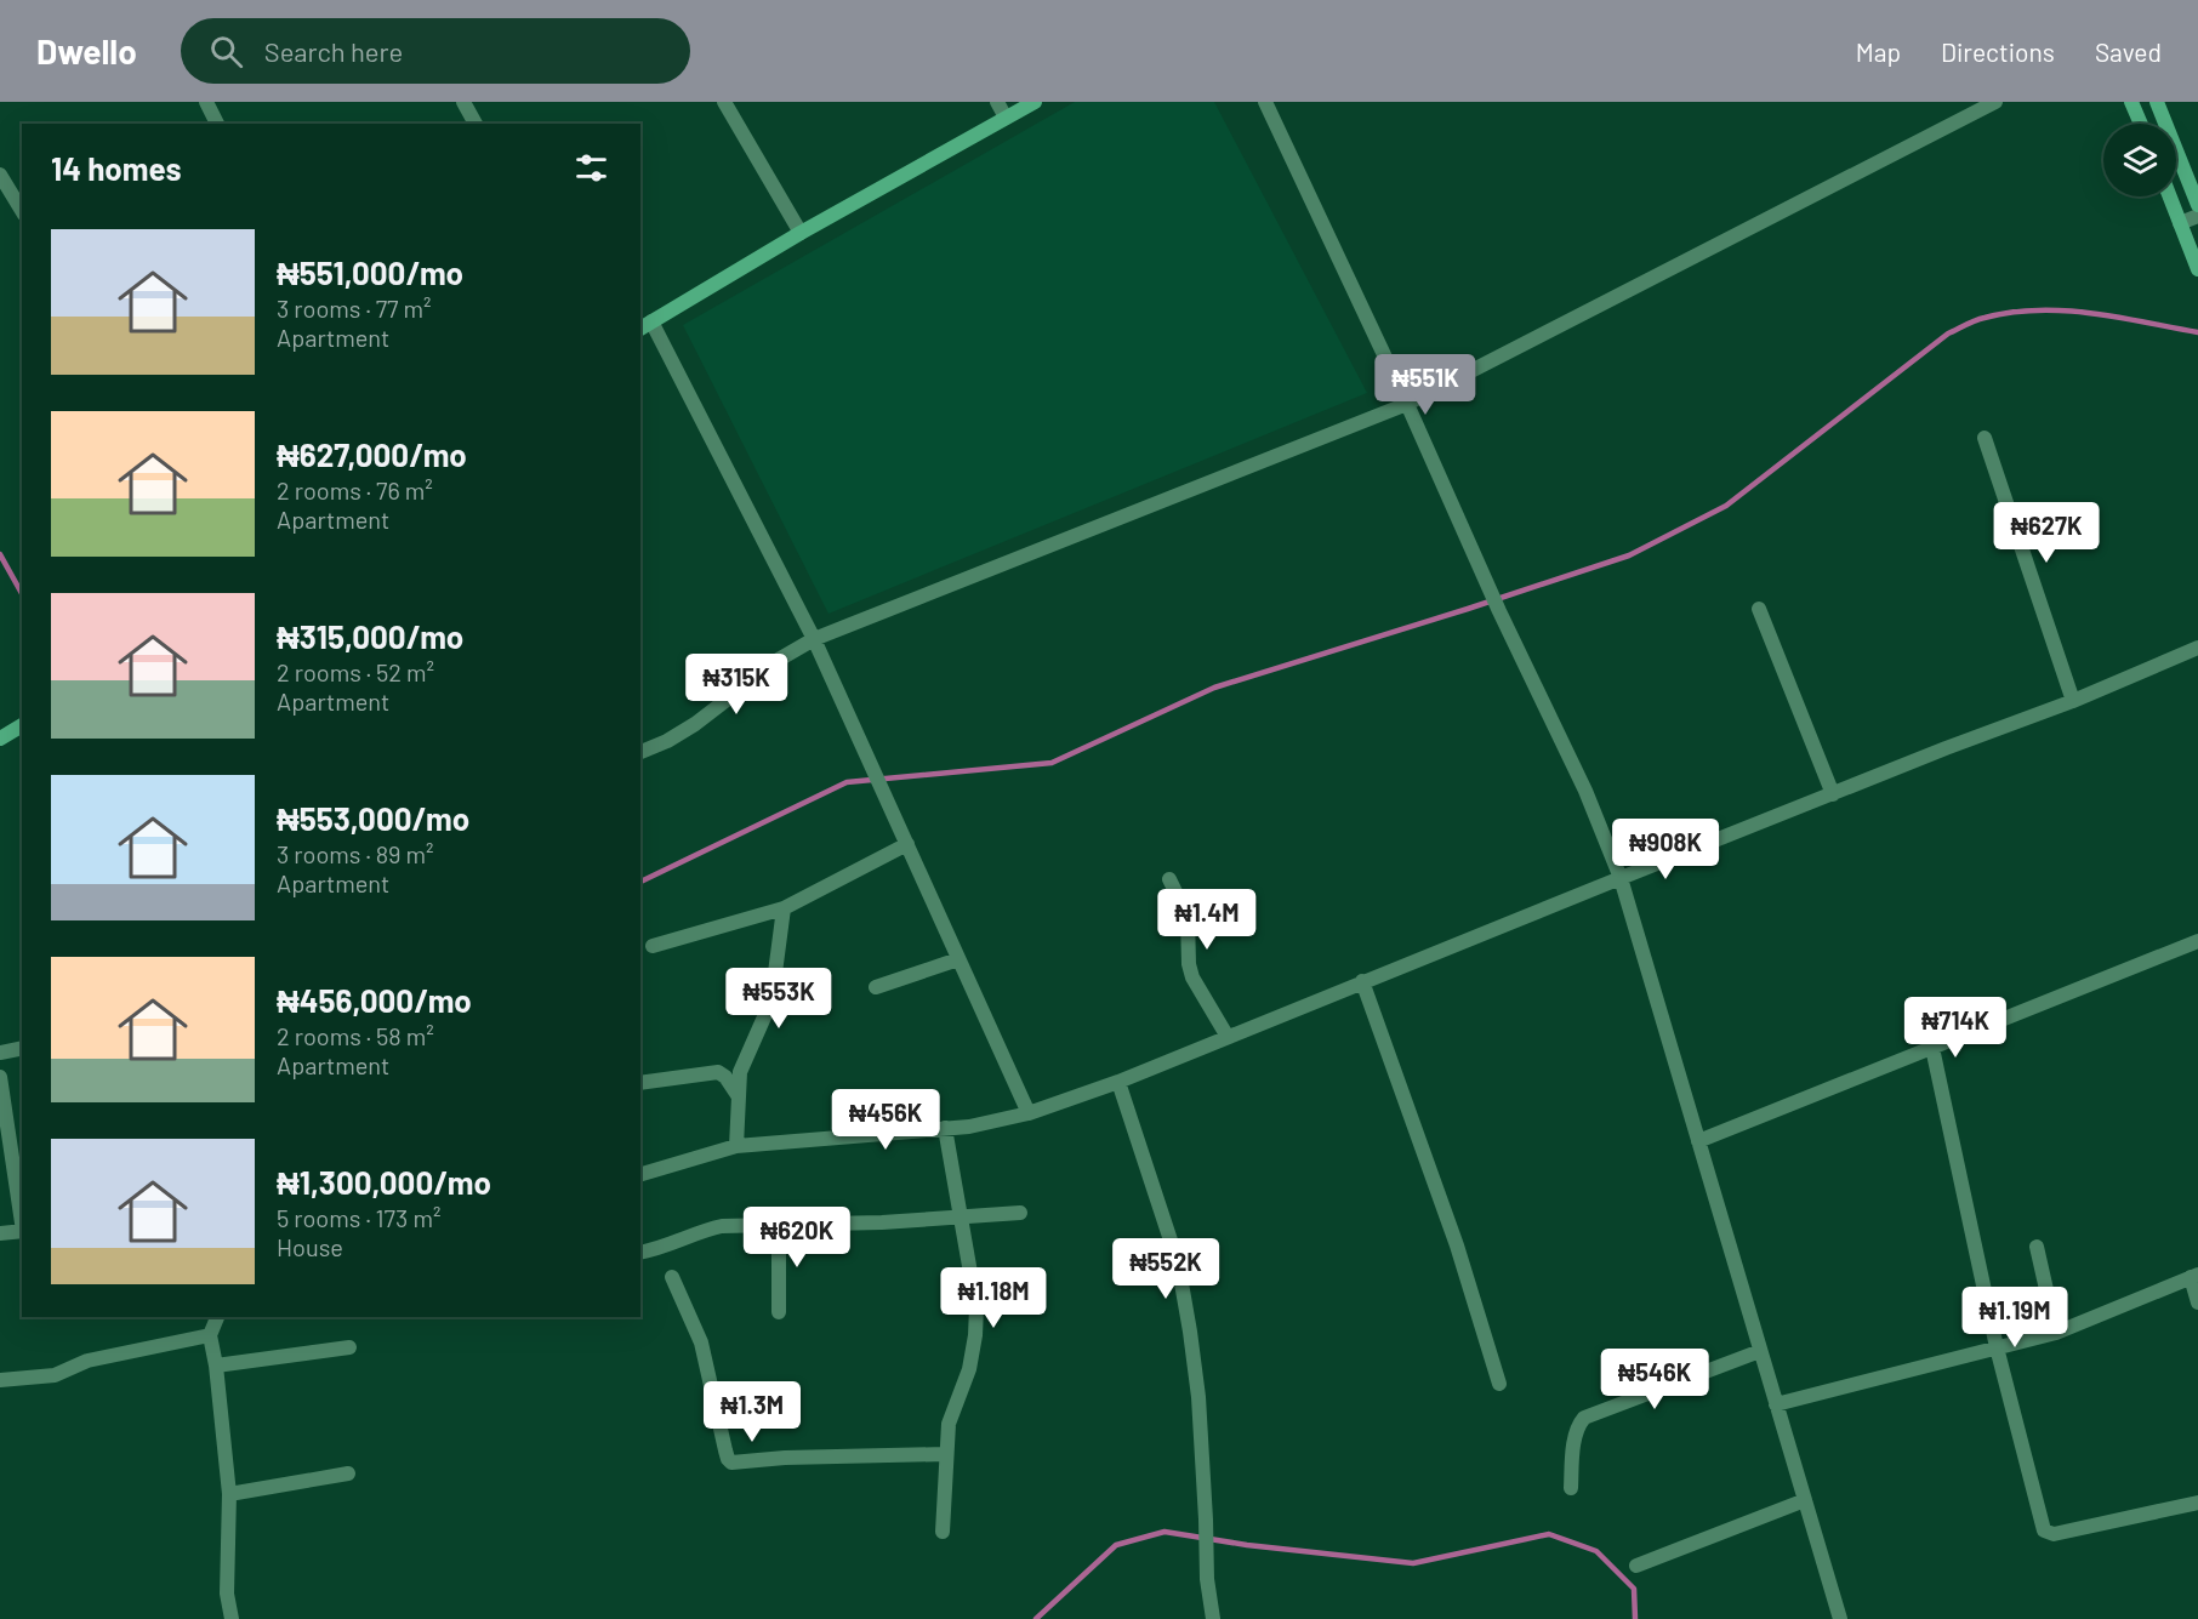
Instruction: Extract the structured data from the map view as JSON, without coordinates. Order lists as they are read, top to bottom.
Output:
{
  "page": {
    "header": "Dwello",
    "search": "Search here",
    "nav": ["Map", "Directions", "Saved"],
    "heading": "14 homes",
    "list": [
      {
        "name": "₦551,000/mo",
        "note": "3 rooms · 77 m² · Apartment"
      },
      {
        "name": "₦627,000/mo",
        "note": "2 rooms · 76 m² · Apartment"
      },
      {
        "name": "₦315,000/mo",
        "note": "2 rooms · 52 m² · Apartment"
      },
      {
        "name": "₦553,000/mo",
        "note": "3 rooms · 89 m² · Apartment"
      },
      {
        "name": "₦456,000/mo",
        "note": "2 rooms · 58 m² · Apartment"
      },
      {
        "name": "₦1,300,000/mo",
        "note": "5 rooms · 173 m² · House"
      }
    ],
    "price": [
      "₦551K",
      "₦627K",
      "₦315K",
      "₦908K",
      "₦1.4M",
      "₦553K",
      "₦714K",
      "₦456K",
      "₦620K",
      "₦552K",
      "₦1.18M",
      "₦1.19M",
      "₦546K",
      "₦1.3M"
    ]
  }
}
